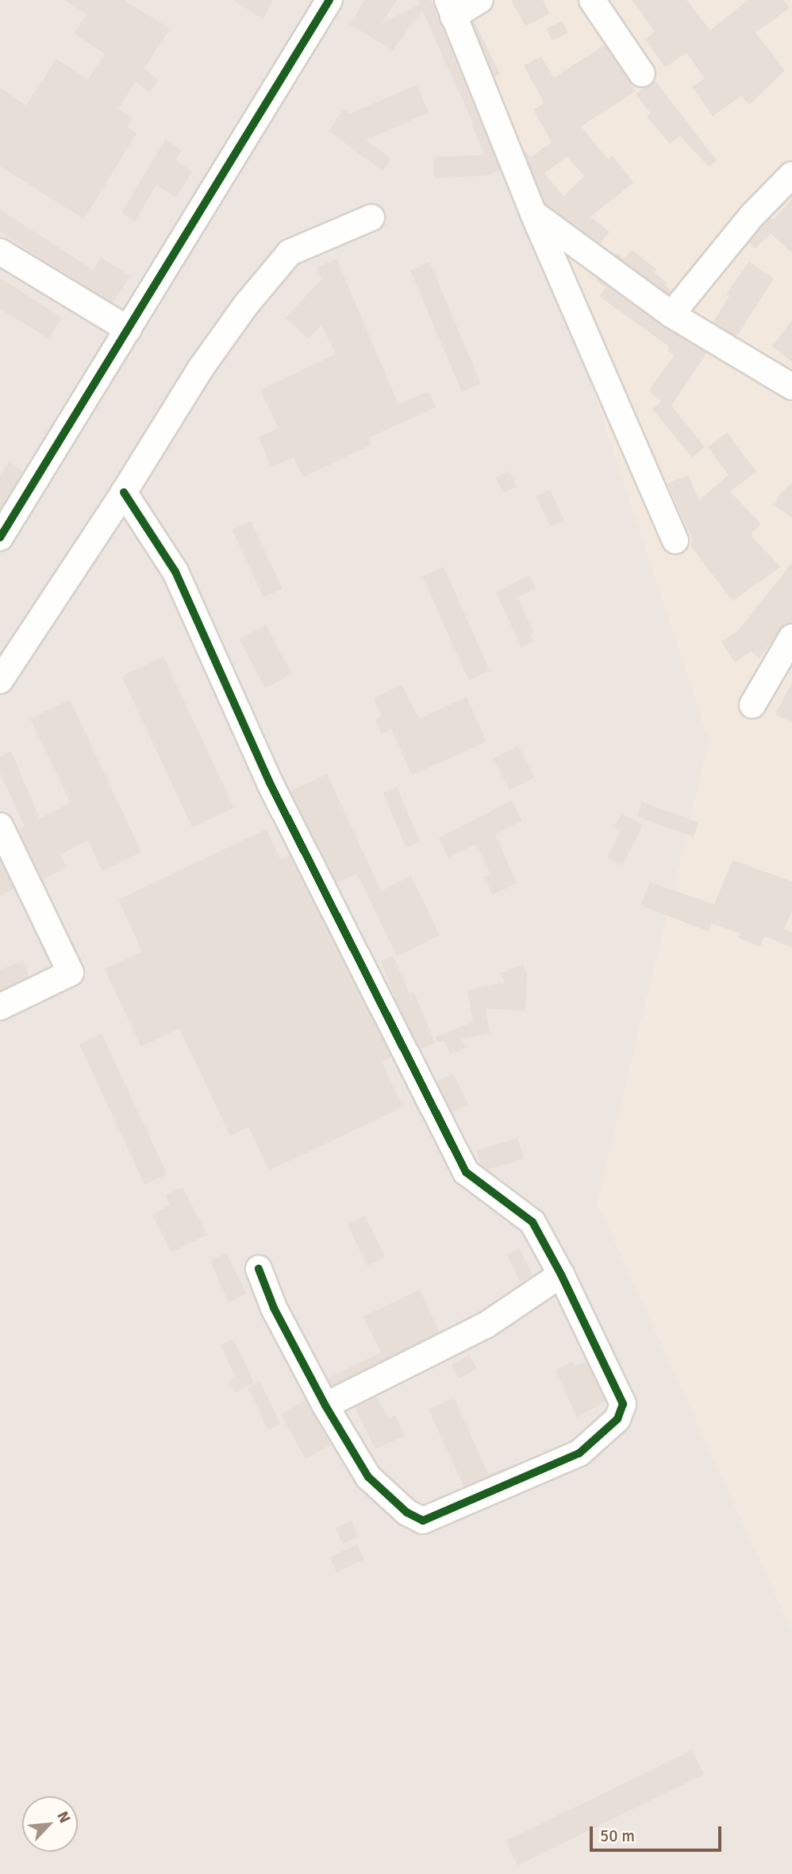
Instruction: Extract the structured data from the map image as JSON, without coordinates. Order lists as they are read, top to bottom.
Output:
{
  "scale_bar": "50 m",
  "north": "top right"
}
